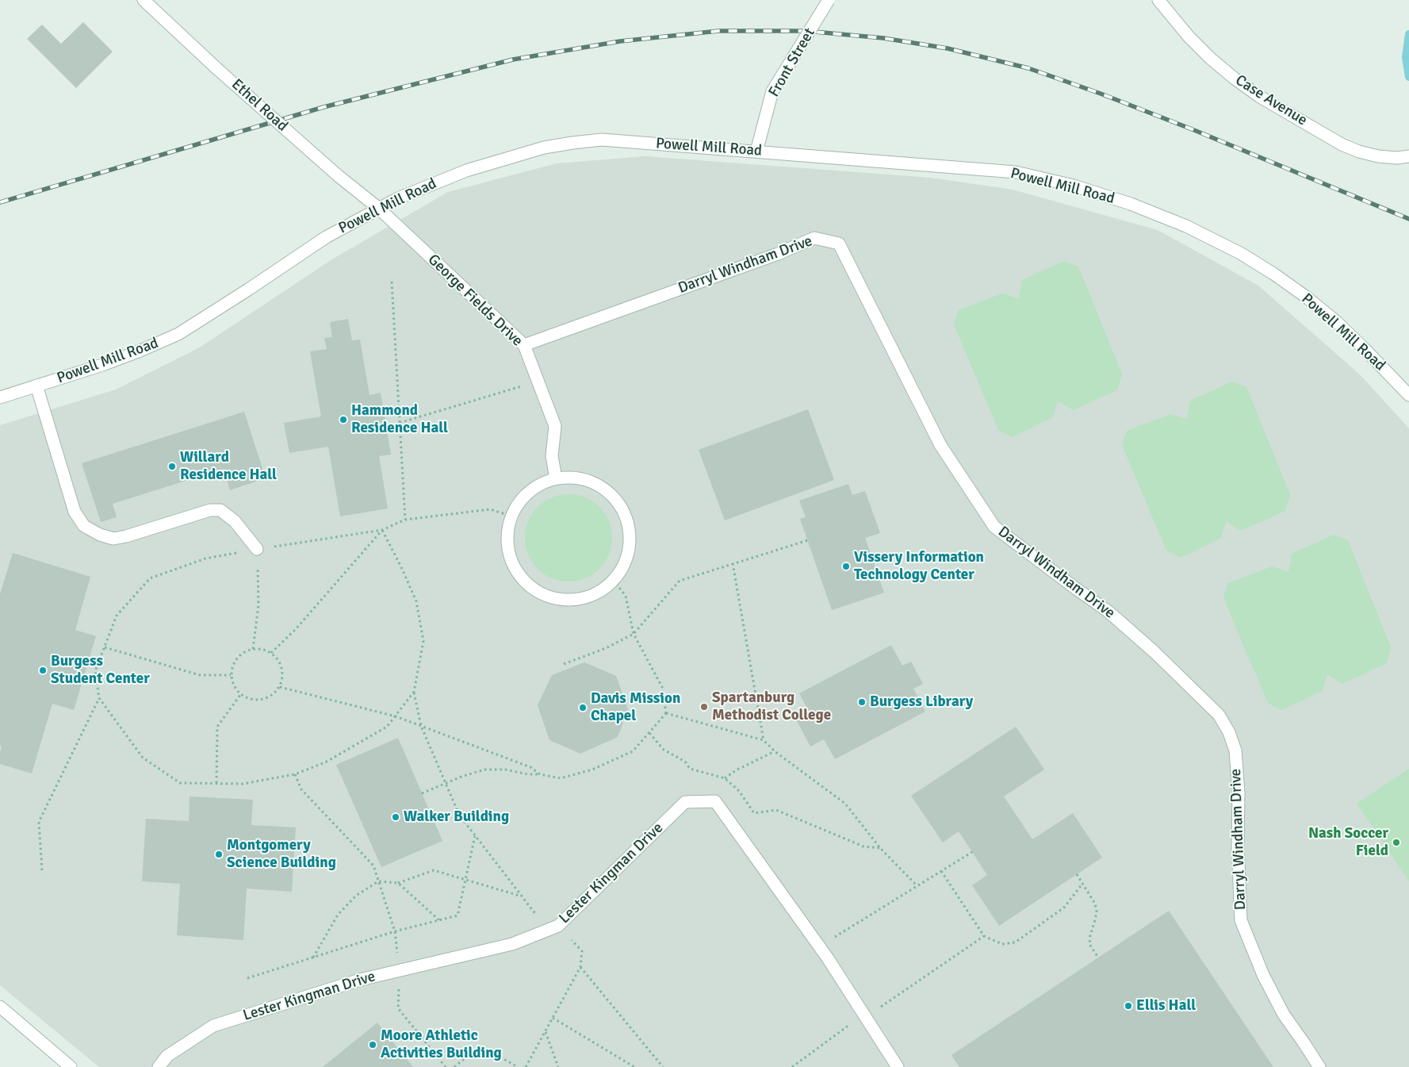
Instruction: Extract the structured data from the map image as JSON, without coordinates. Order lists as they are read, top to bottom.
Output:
{
  "streets": {
    "street": [
      "Front Street",
      "Case Avenue",
      "Ethel Road",
      "Powell Mill Road",
      "Darryl Windham Drive",
      "George Fields Drive",
      "Lester Kingman Drive"
    ]
  },
  "crossings": [
    ["Front Street", "Powell Mill Road"],
    ["Ethel Road", "Powell Mill Road"],
    ["Ethel Road", "George Fields Drive"],
    ["Powell Mill Road", "George Fields Drive"],
    ["Darryl Windham Drive", "George Fields Drive"]
  ],
  "places": [
    "Hammond Residence Hall",
    "Willard Residence Hall",
    "Vissery Information Technology Center",
    "Burgess Student Center",
    "Burgess Library",
    "Spartanburg Methodist College",
    "Davis Mission Chapel",
    "Walker Building",
    "Nash Soccer Field",
    "Montgomery Science Building",
    "Ellis Hall",
    "Moore Athletic Activities Building"
  ]
}
